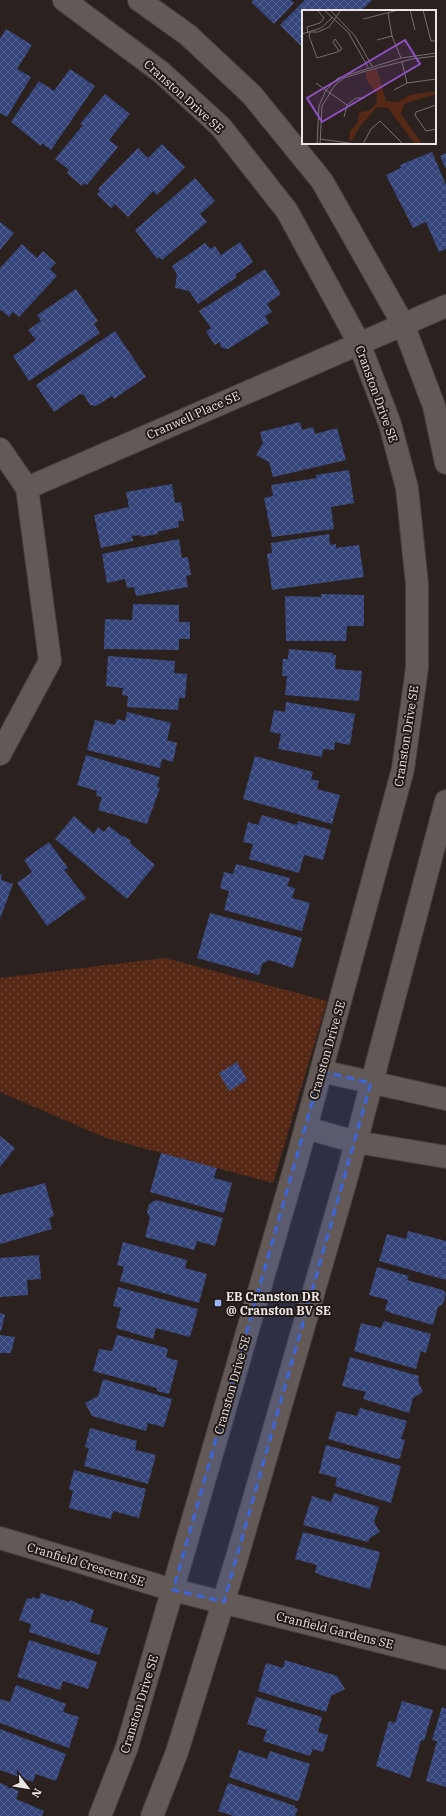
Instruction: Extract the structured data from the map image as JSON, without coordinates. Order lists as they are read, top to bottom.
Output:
{
  "streets": {
    "street": [
      "Cranston Drive SE",
      "Cranwell Place SE",
      "Cranfield Crescent SE",
      "Cranfield Gardens SE"
    ]
  },
  "crossings": [
    ["Cranston Drive SE", "Cranwell Place SE"],
    ["Cranston Drive SE", "Cranfield Crescent SE"]
  ],
  "places": {
    "transit": ["EB Cranston DR @ Cranston BV SE"]
  },
  "north": "bottom right"
}
